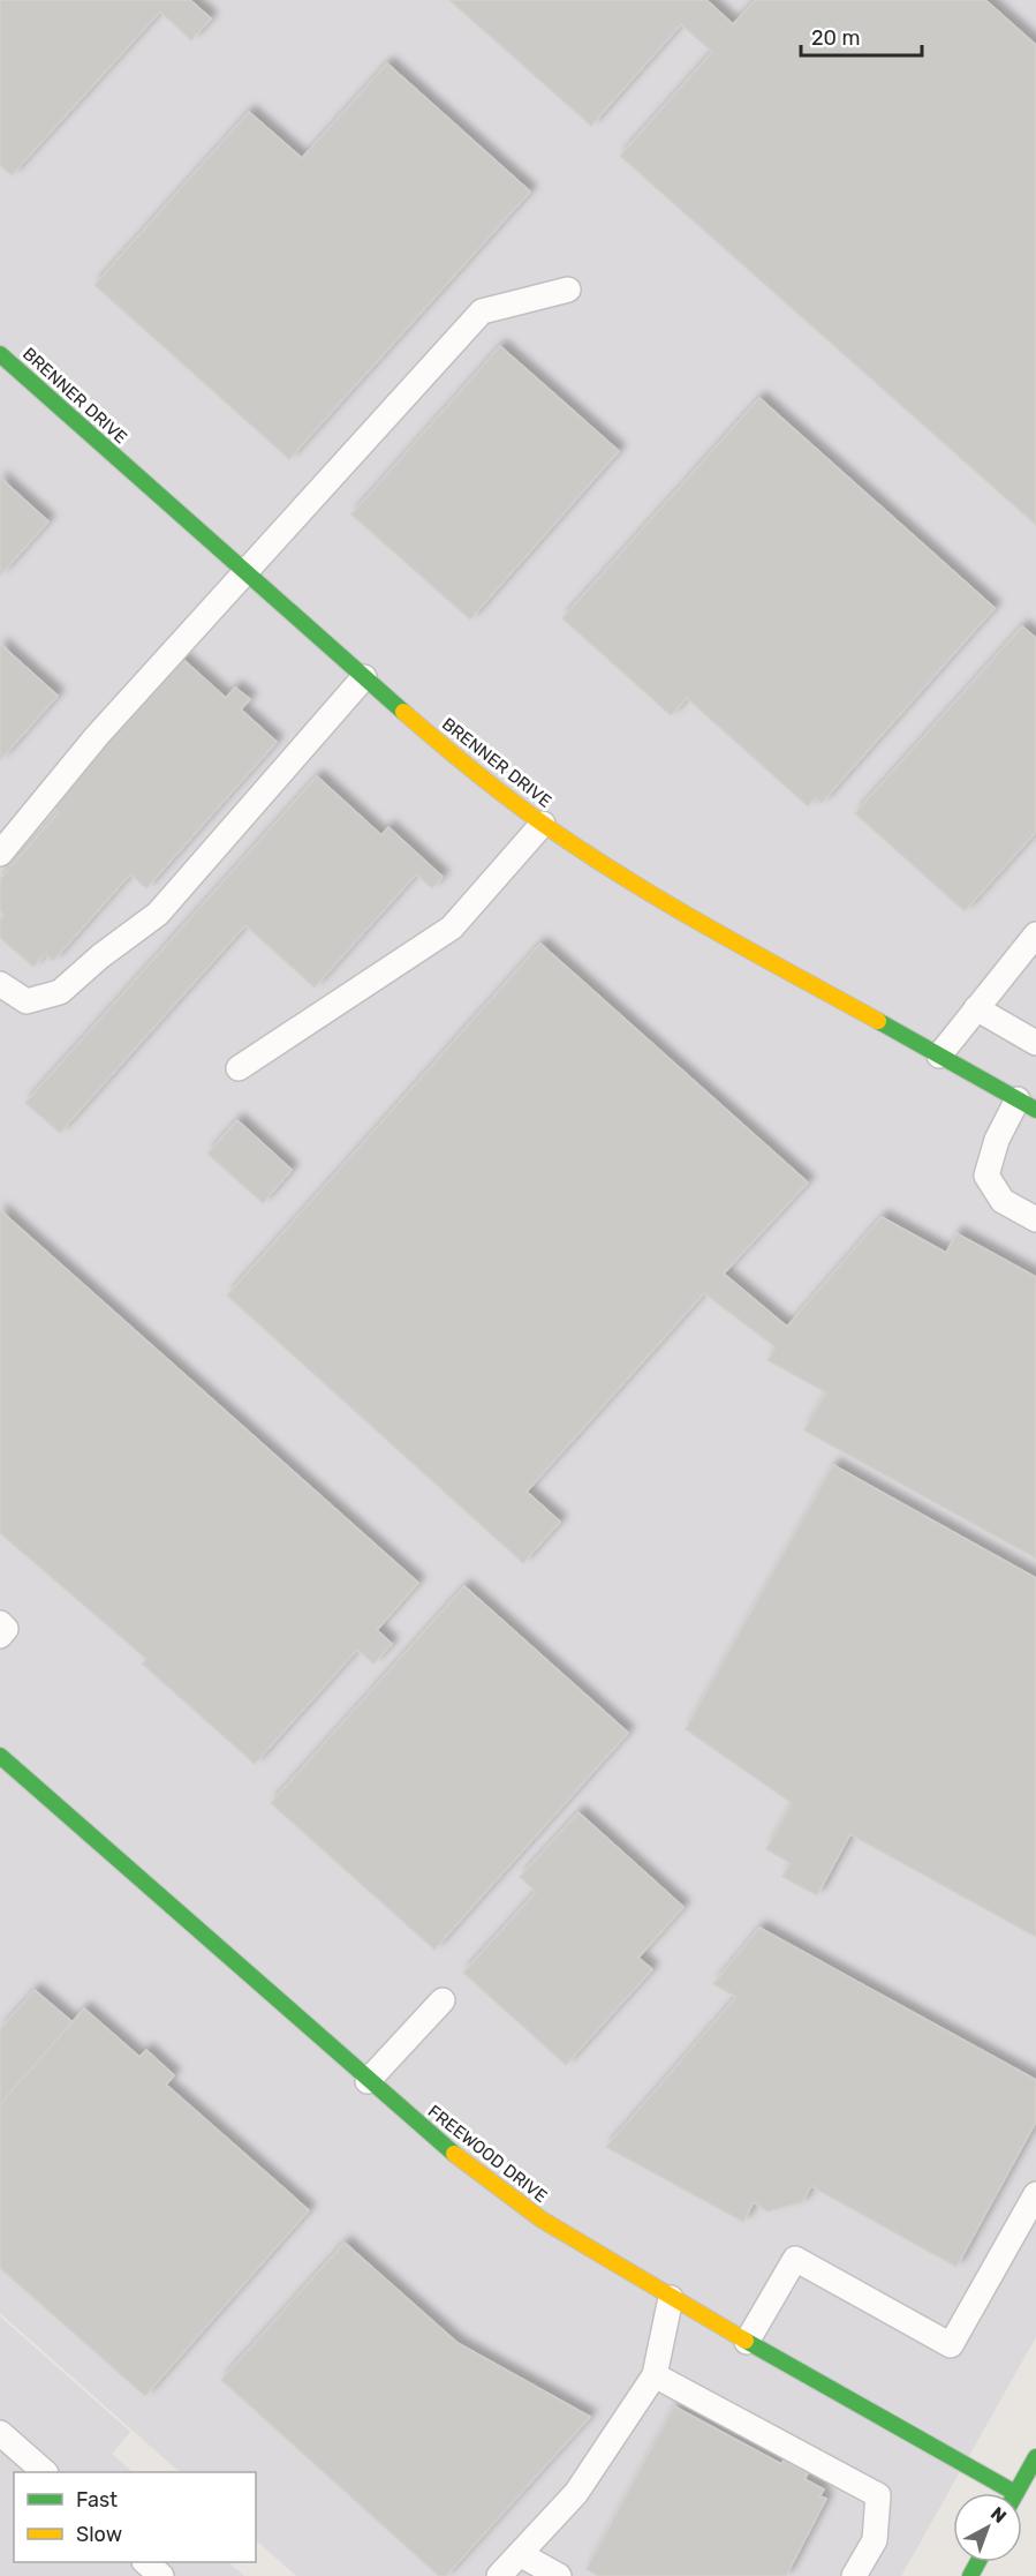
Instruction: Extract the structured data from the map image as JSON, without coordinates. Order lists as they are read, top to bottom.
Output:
{
  "streets": {
    "street": ["BRENNER DRIVE", "FREEWOOD DRIVE"]
  },
  "legend": ["Fast", "Slow"],
  "scale_bar": "20 m",
  "north": "top right"
}
